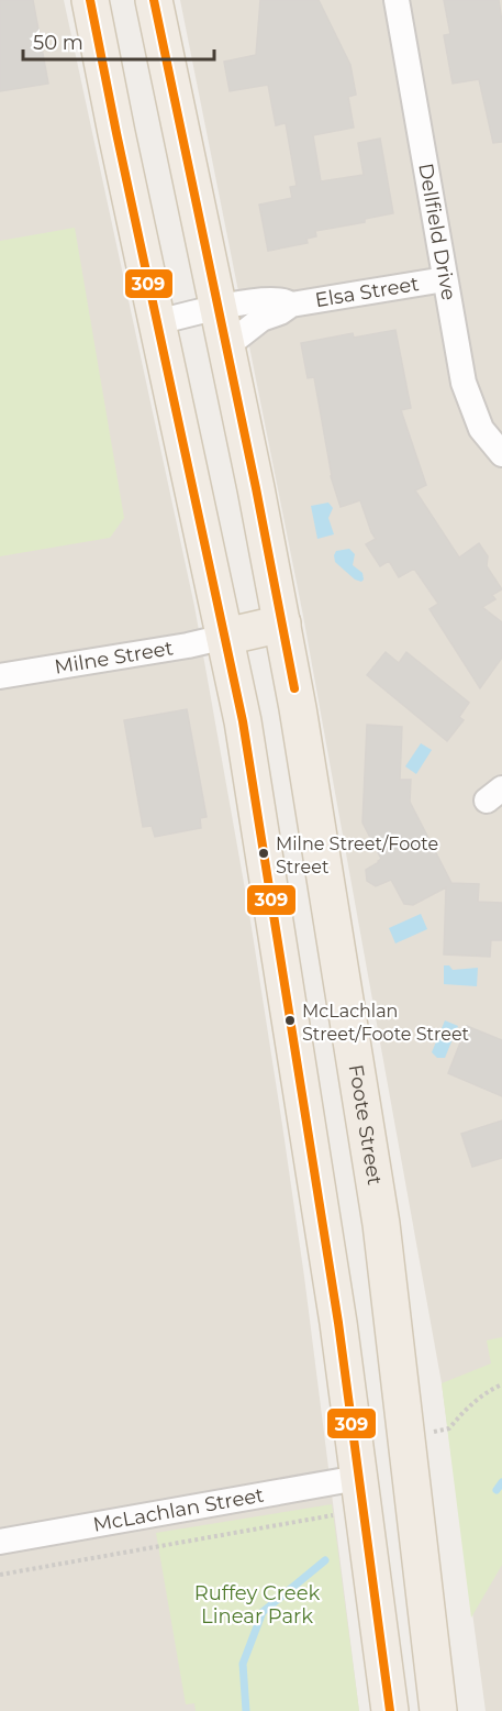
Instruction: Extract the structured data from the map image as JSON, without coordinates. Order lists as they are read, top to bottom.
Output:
{
  "streets": {
    "main road": ["Foote Street"],
    "street": [
      "Dellfield Drive",
      "Elsa Street",
      "Milne Street",
      "McLachlan Street"
    ]
  },
  "crossings": [
    ["Dellfield Drive", "Elsa Street"],
    ["Elsa Street", "Foote Street"]
  ],
  "parks": ["Ruffey Creek Linear Park"],
  "places": ["Milne Street/Foote Street", "McLachlan Street/Foote Street"],
  "lines": ["transit line 309"],
  "scale_bar": "50 m"
}
